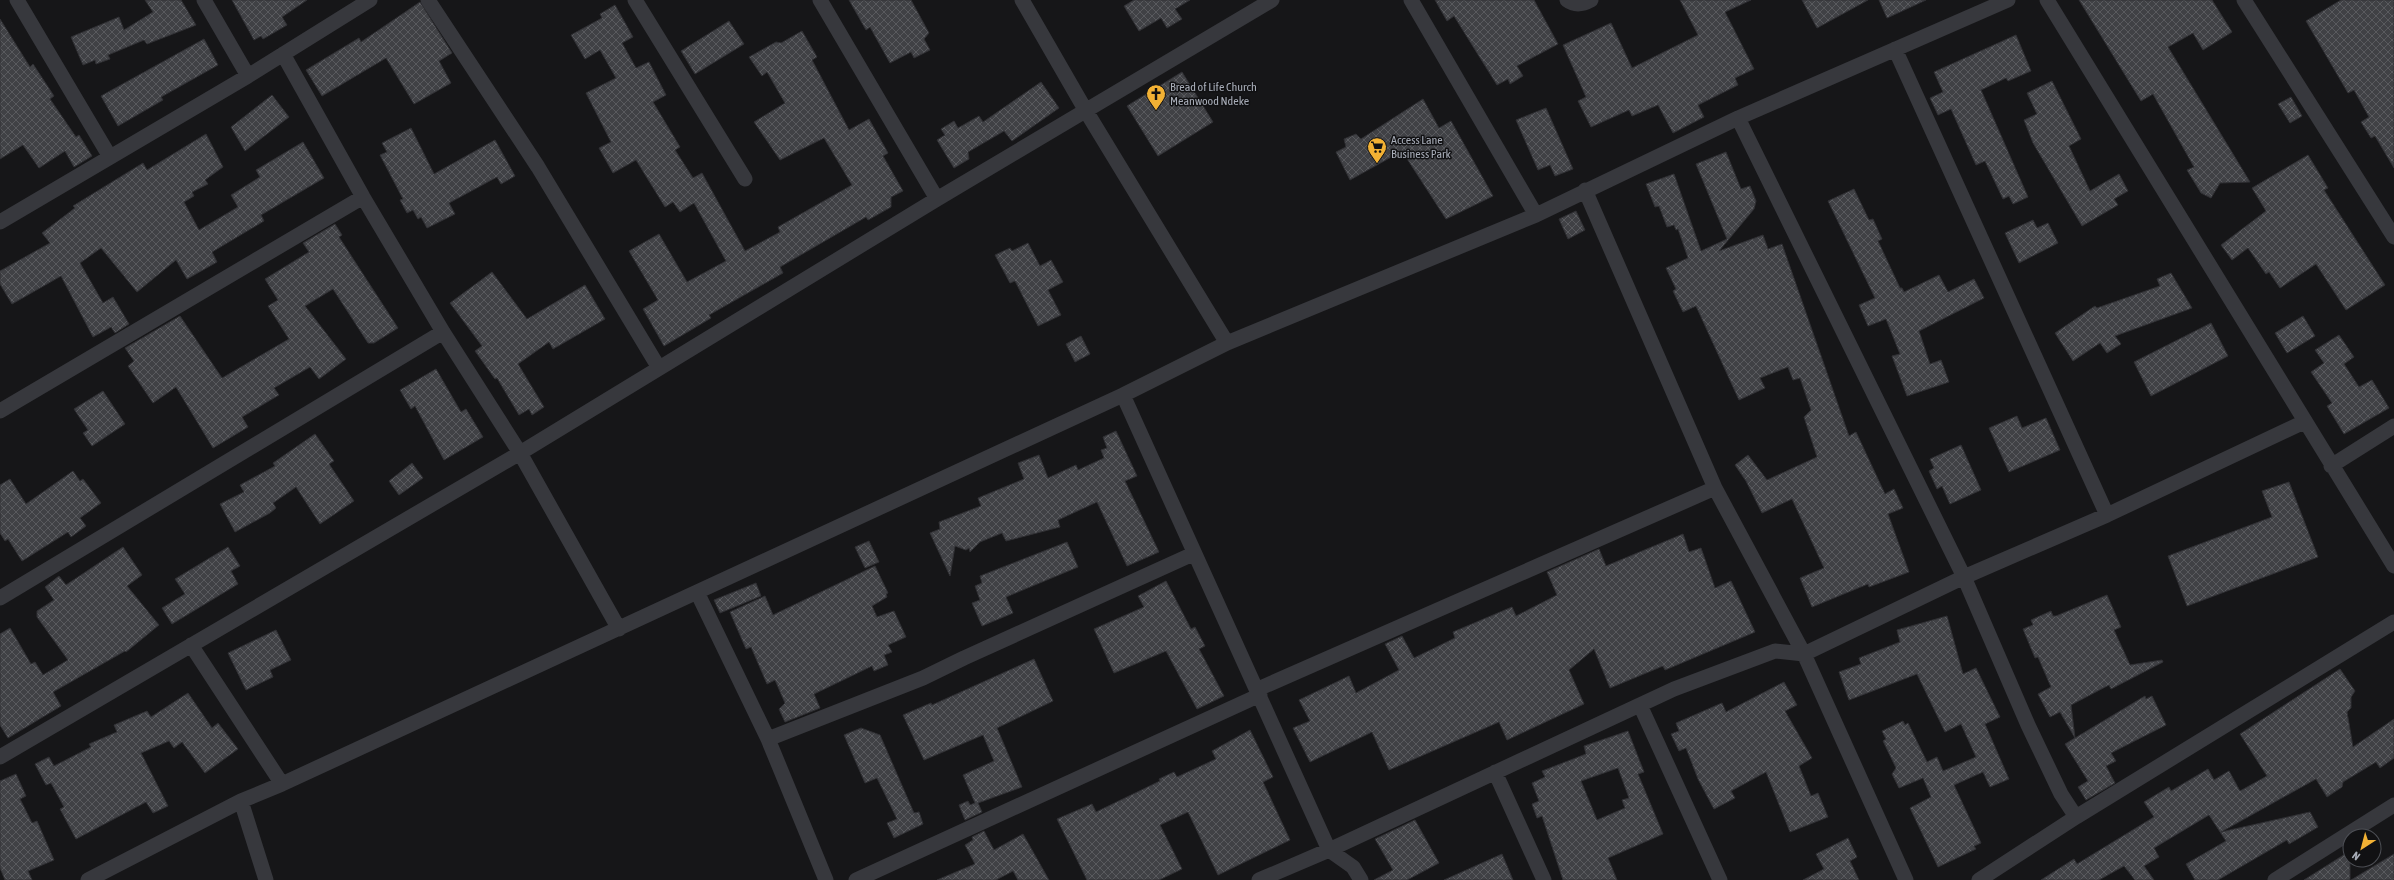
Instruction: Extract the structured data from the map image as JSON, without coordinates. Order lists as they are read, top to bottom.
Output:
{
  "places": {
    "church": ["Bread of Life Church Meanwood Ndeke"],
    "supermarket": ["Access Lane Business Park"]
  },
  "north": "bottom left"
}
